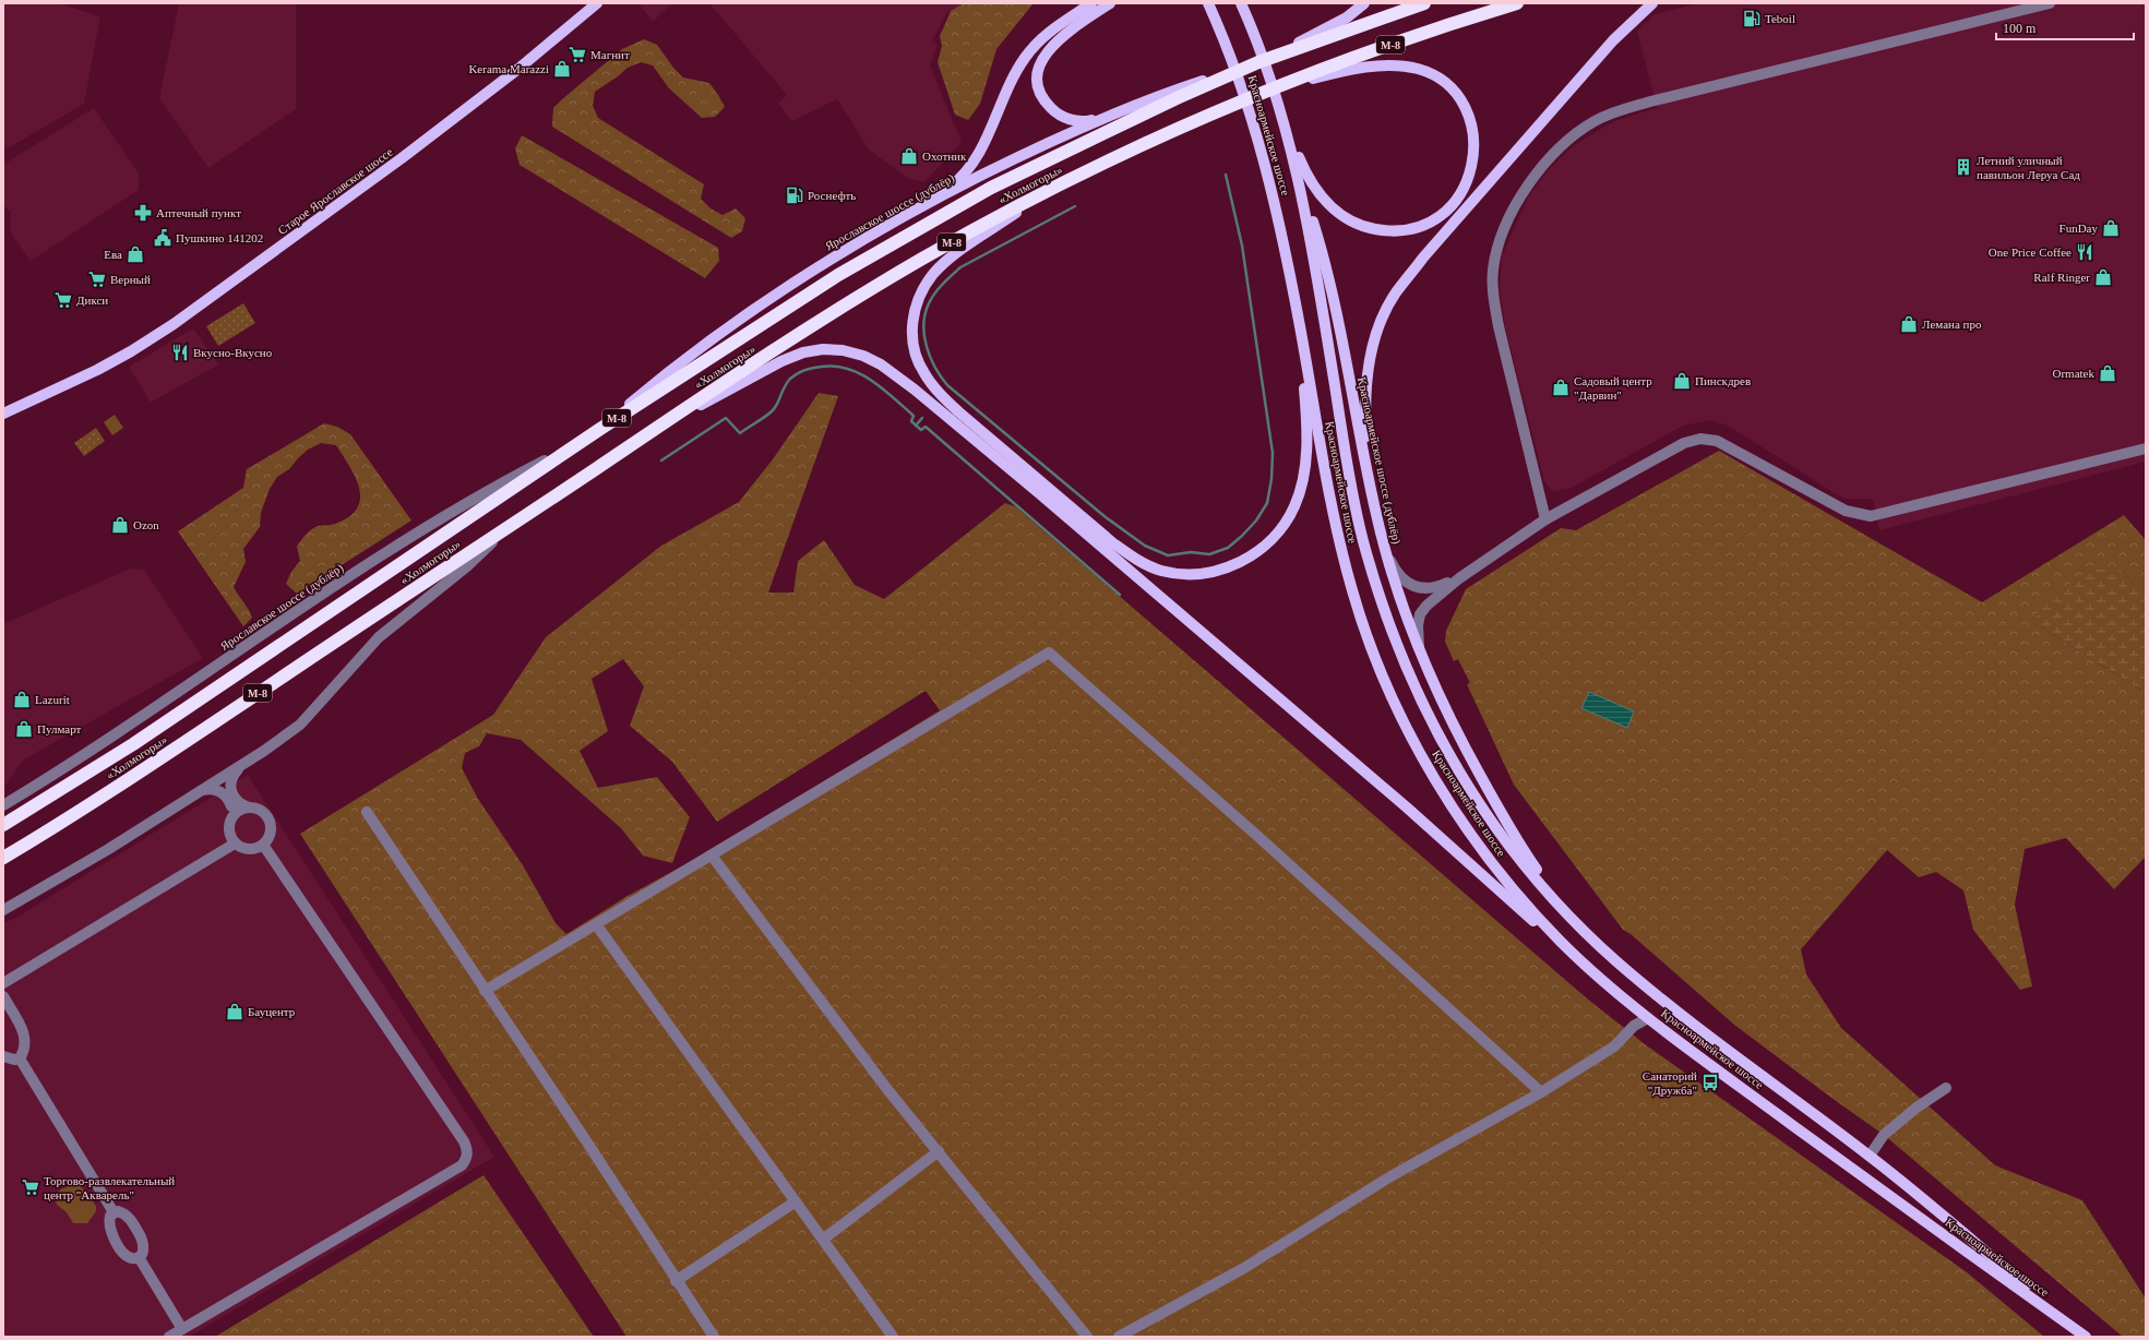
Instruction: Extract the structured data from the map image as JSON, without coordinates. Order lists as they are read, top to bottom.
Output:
{
  "streets": {
    "highway": ["М-8", "«Холмогоры»"],
    "main road": [
      "Красноармейское шоссе",
      "Старое Ярославское шоссе",
      "Ярославское шоссе (дублёр)",
      "Красноармейское шоссе (дублёр)"
    ]
  },
  "crossings": [
    ["Красноармейское шоссе", "Красноармейское шоссе (дублёр)"],
    ["«Холмогоры»", "Ярославское шоссе (дублёр)"]
  ],
  "places": {
    "fuel station": ["Teboil", "Роснефть"],
    "supermarket": [
      "Магнит",
      "Верный",
      "Дикси",
      "Торгово-развлекательный центр \"Акварель\""
    ],
    "shop": [
      "Kerama Marazzi",
      "Охотник",
      "FunDay",
      "Ева",
      "Ralf Ringer",
      "Лемана про",
      "Ormatek",
      "Пинскдрев",
      "Садовый центр \"Дарвин\"",
      "Ozon",
      "Lazurit",
      "Пулмарт",
      "Бауцентр"
    ],
    "building": ["Летний уличный павильон Леруа Сад"],
    "pharmacy": ["Аптечный пункт"],
    "public building": ["Пушкино 141202"],
    "restaurant": ["One Price Coffee", "Вкусно-Вкусно"],
    "bus stop": ["Санаторий \"Дружба\""]
  },
  "scale_bar": "100 m"
}
